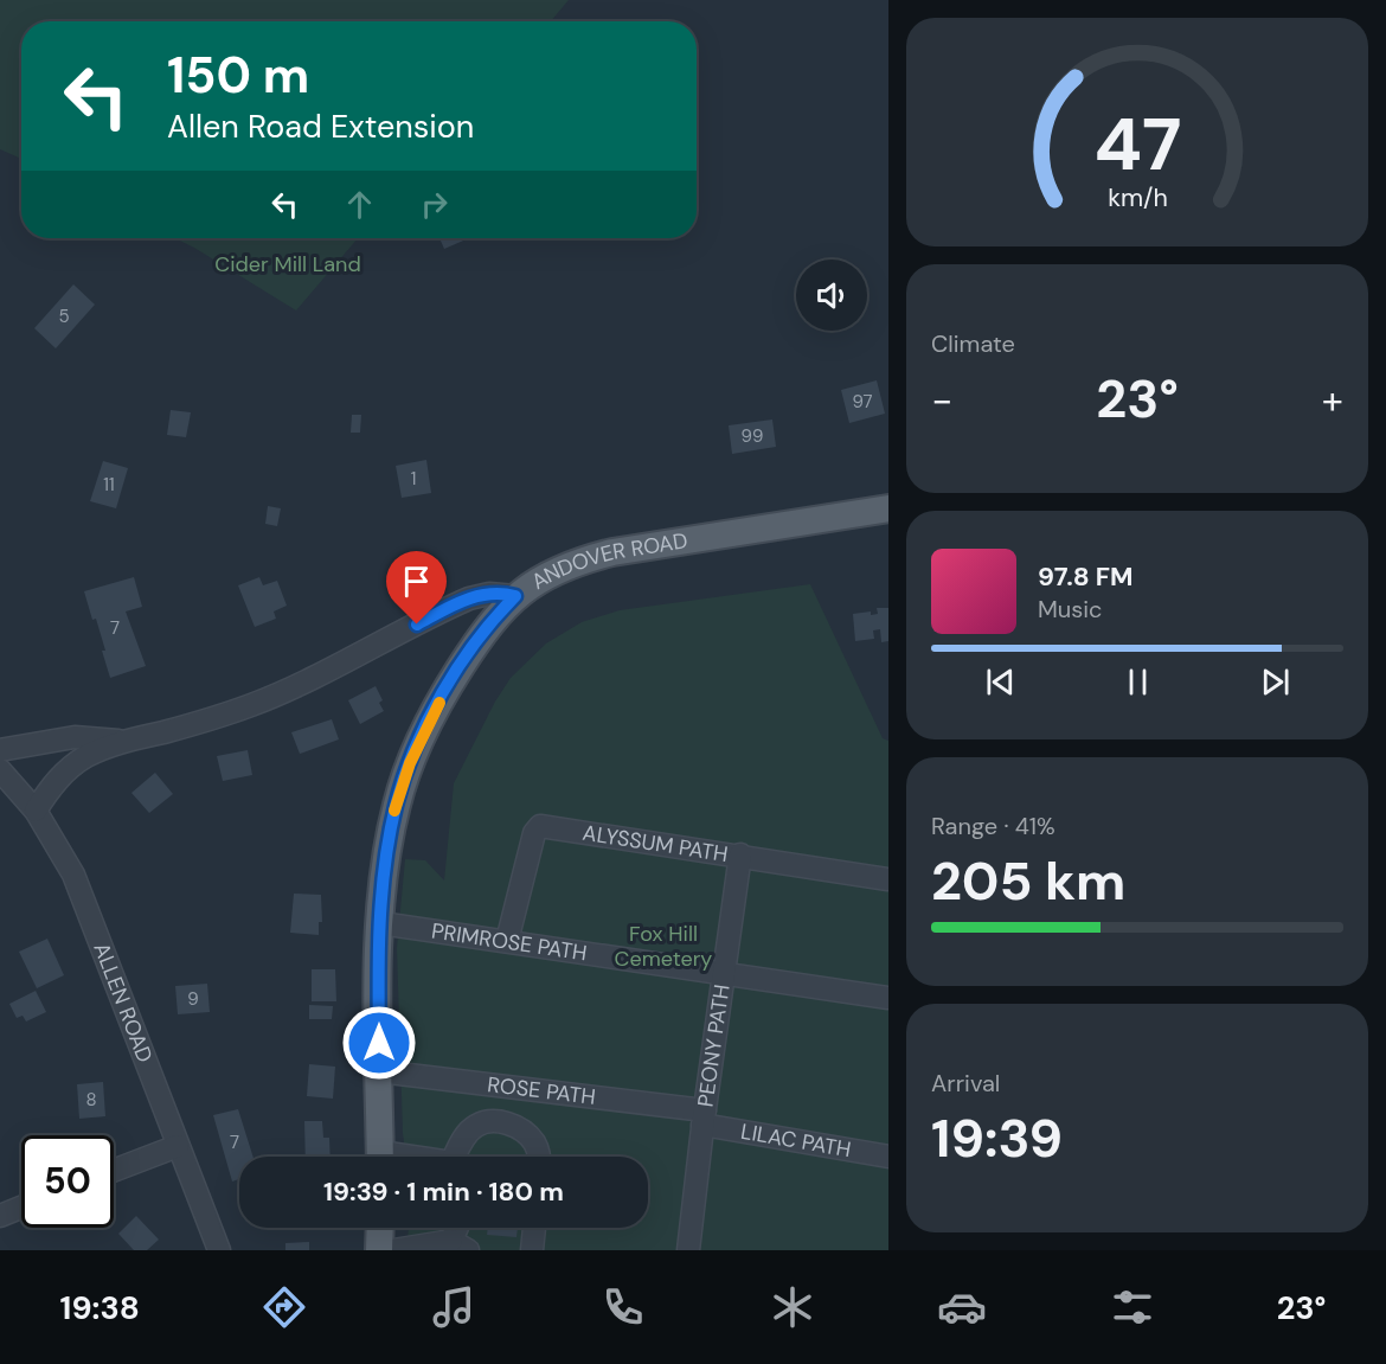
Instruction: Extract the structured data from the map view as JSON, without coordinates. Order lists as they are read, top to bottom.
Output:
{
  "streets": {
    "main road": ["ANDOVER ROAD"],
    "street": [
      "ALYSSUM PATH",
      "PRIMROSE PATH",
      "ALLEN ROAD",
      "PEONY PATH",
      "ROSE PATH",
      "LILAC PATH"
    ]
  },
  "crossings": [
    ["ANDOVER ROAD", "PRIMROSE PATH"],
    ["ANDOVER ROAD", "ROSE PATH"],
    ["ALYSSUM PATH", "PRIMROSE PATH"],
    ["ALYSSUM PATH", "PEONY PATH"],
    ["PRIMROSE PATH", "PEONY PATH"],
    ["PEONY PATH", "ROSE PATH"],
    ["PEONY PATH", "LILAC PATH"],
    ["ROSE PATH", "LILAC PATH"]
  ],
  "parks": ["Cider Mill Land", "Fox Hill Cemetery"],
  "house_numbers": [
    "5",
    "97",
    "99",
    "1",
    "11",
    "7",
    "9",
    "8",
    "7"
  ],
  "page": {
    "turn": ["150 m", "Allen Road Extension"],
    "tile": [
      "Climate",
      ["Range · 41%", "205 km"],
      ["Arrival", "19:39"]
    ],
    "heat": ["−", "23°", "+"],
    "song": ["97.8 FM", "Music"],
    "limit": "50",
    "trip": "19:39 · 1 min · 180 m",
    "tabs": ["19:38", "23°"],
    "gauge": ["47", "km/h"]
  }
}
